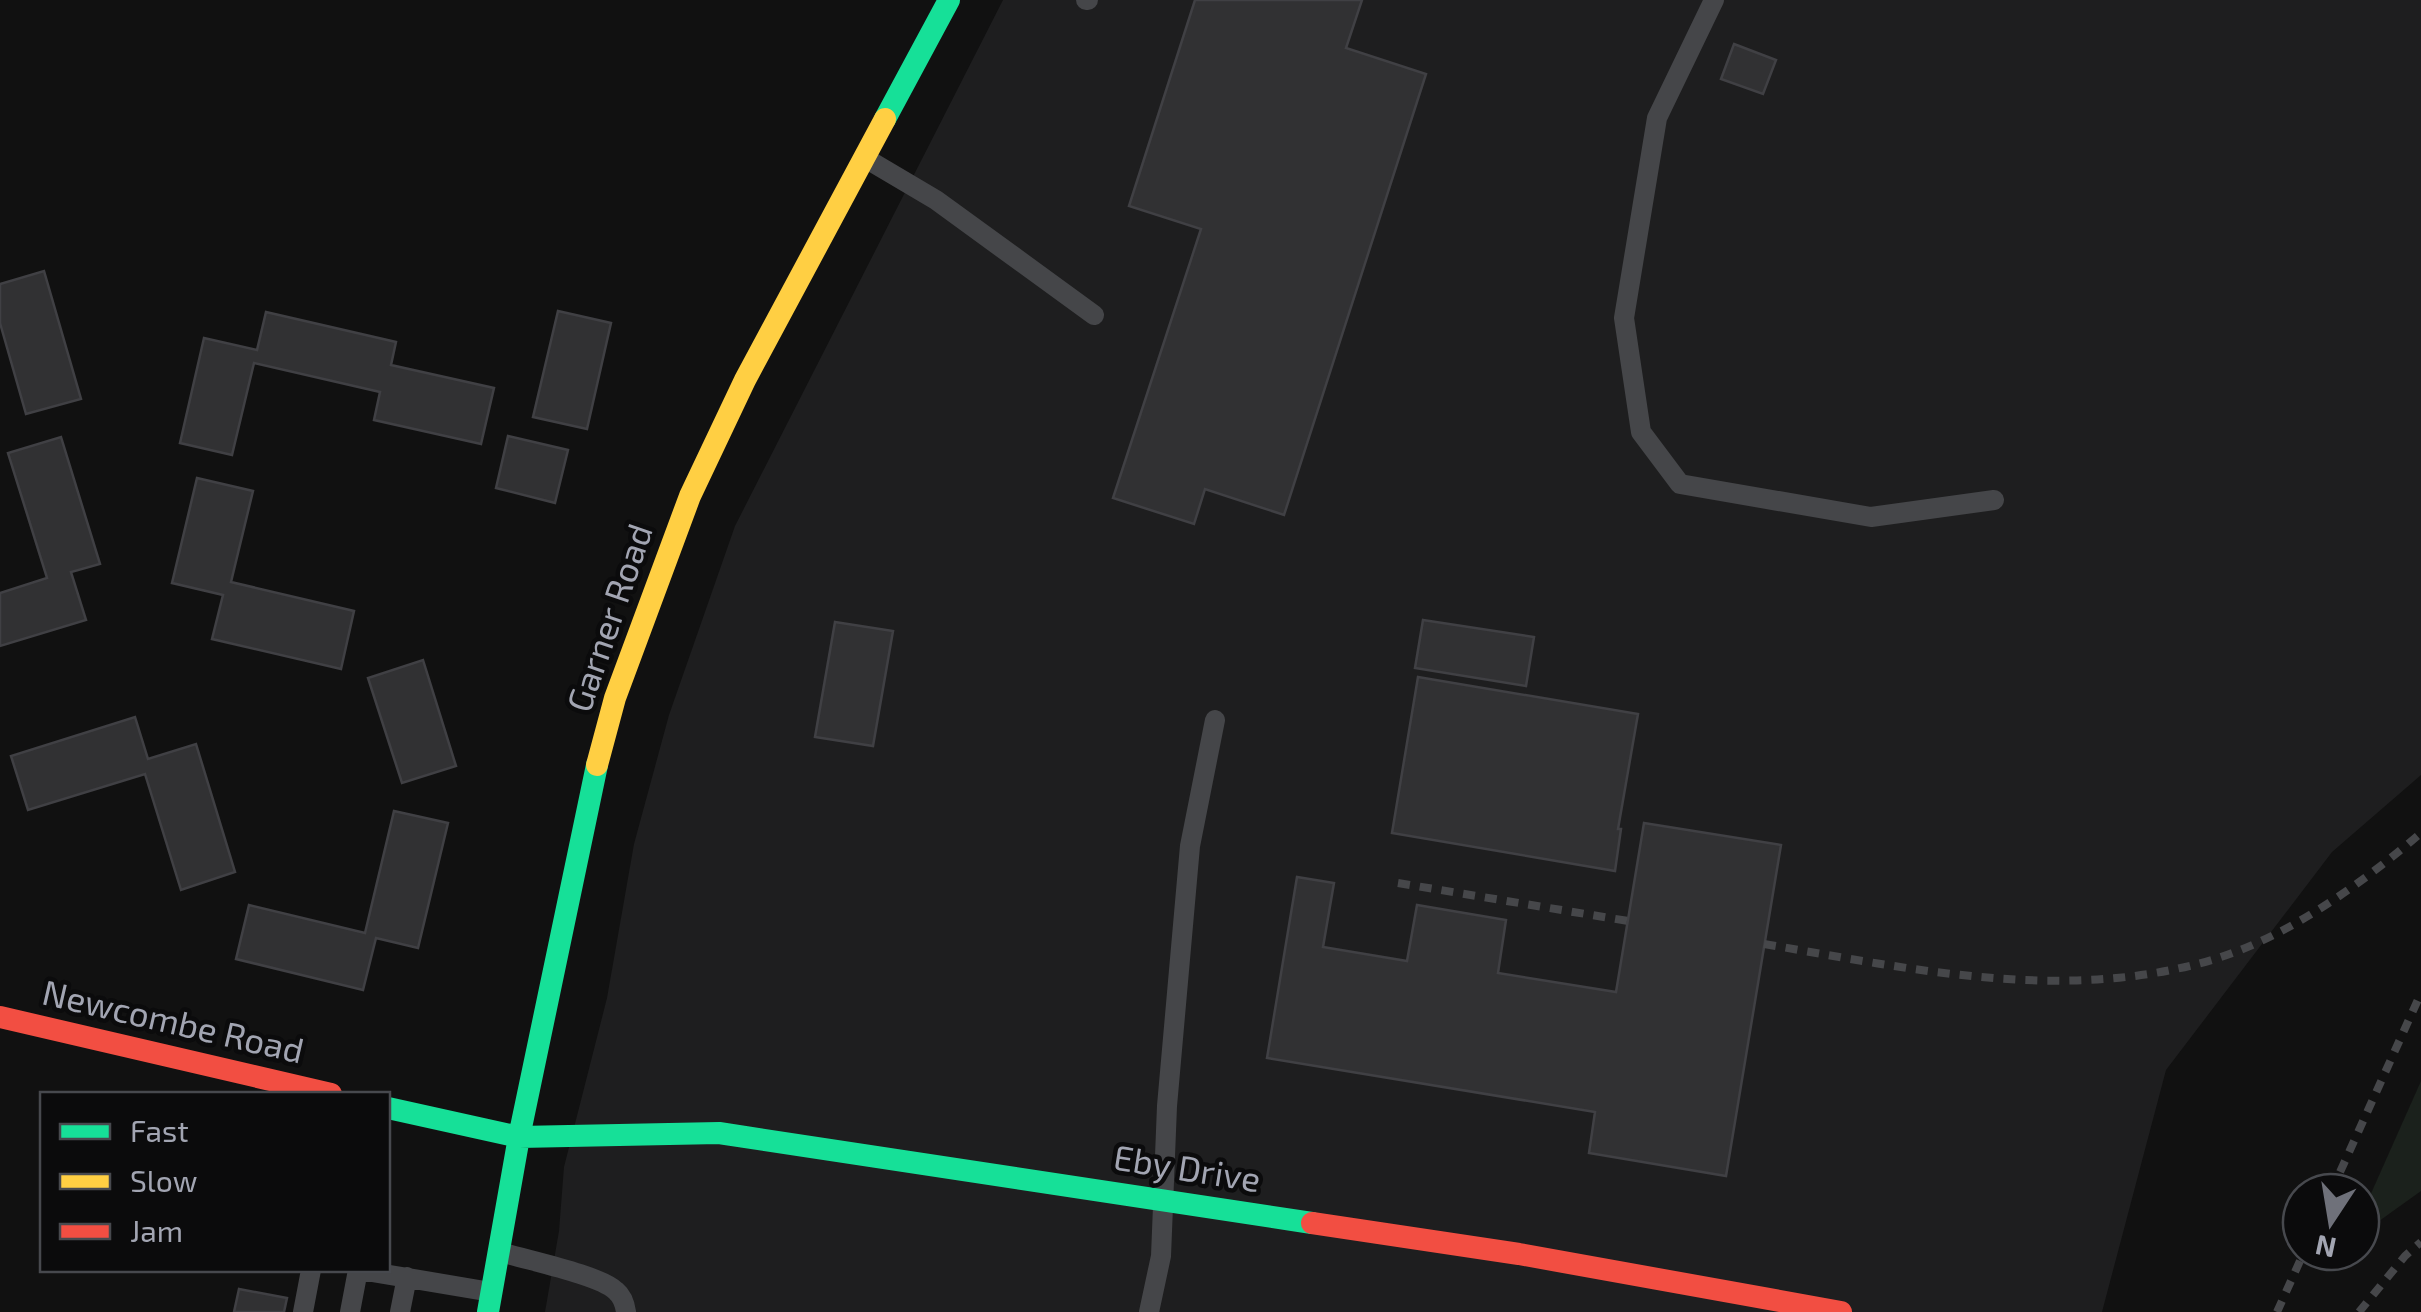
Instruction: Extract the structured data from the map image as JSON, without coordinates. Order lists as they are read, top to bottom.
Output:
{
  "streets": {
    "street": ["Garner Road", "Newcombe Road", "Eby Drive"]
  },
  "crossings": [
    ["Garner Road", "Eby Drive"]
  ],
  "legend": ["Fast", "Slow", "Jam"],
  "north": "bottom"
}
